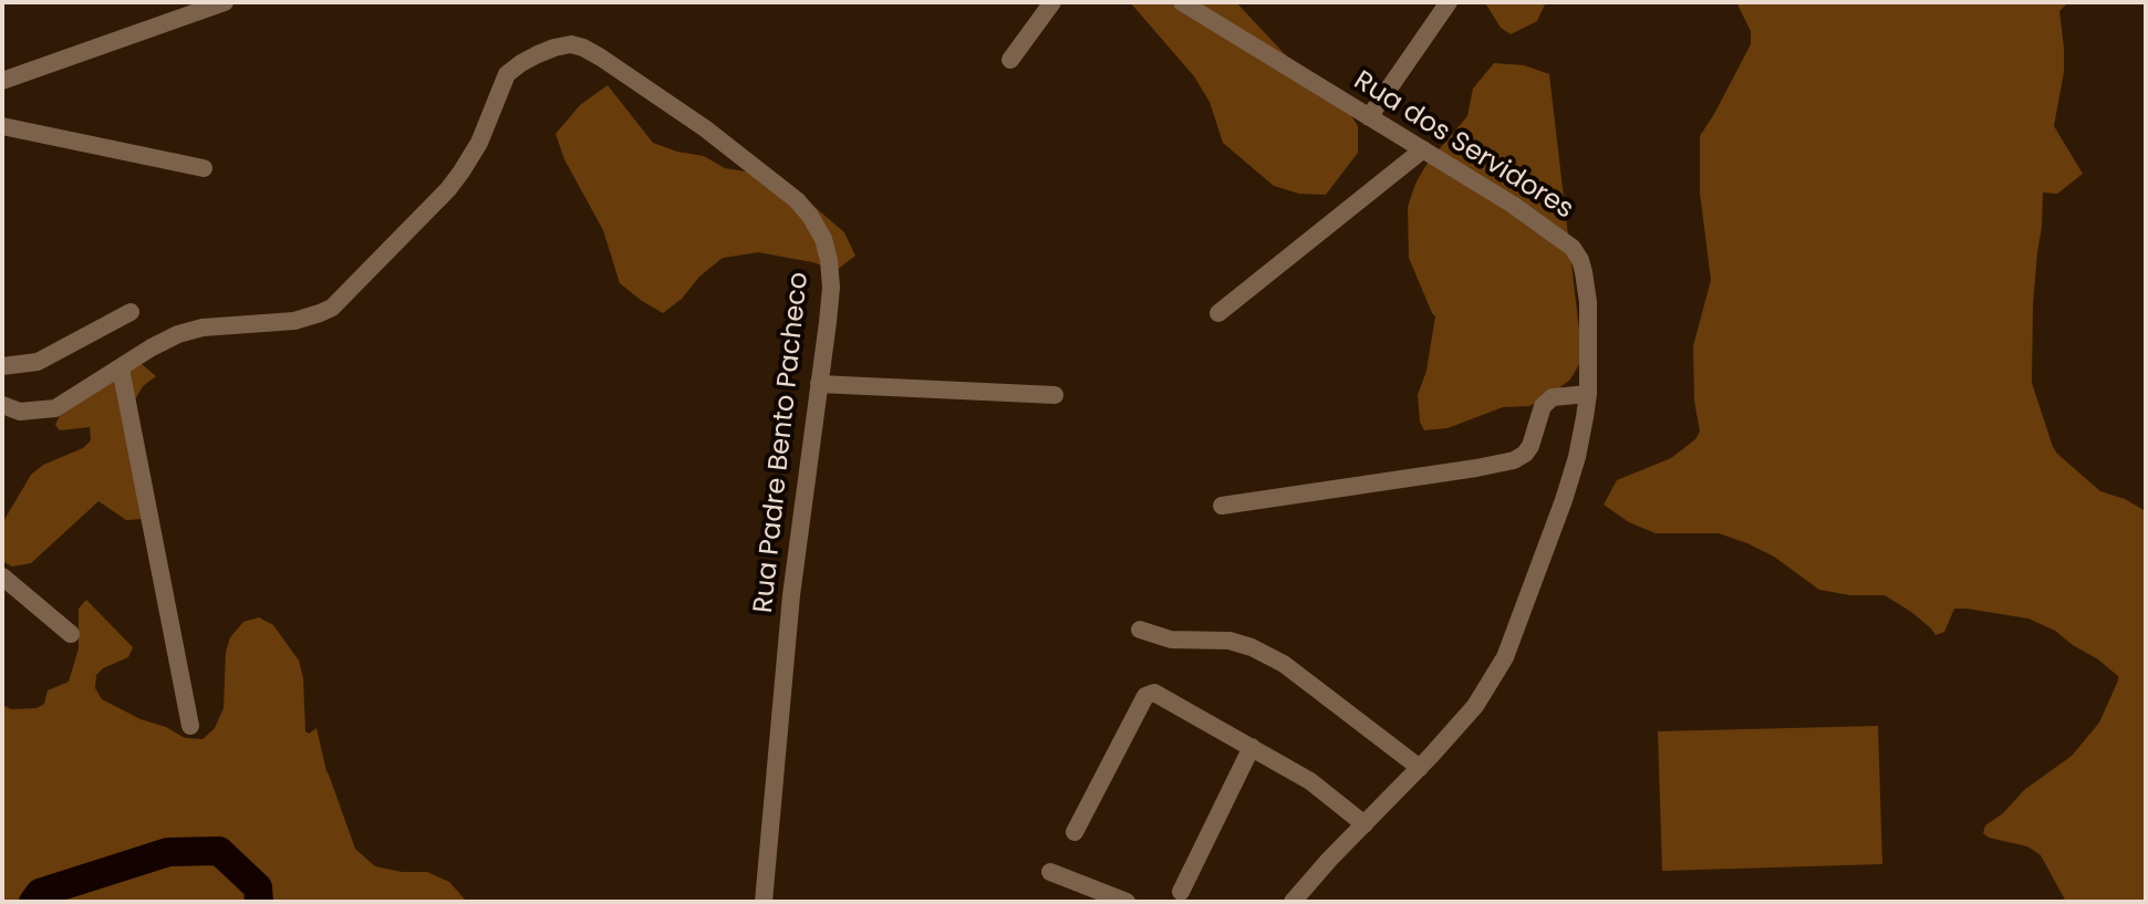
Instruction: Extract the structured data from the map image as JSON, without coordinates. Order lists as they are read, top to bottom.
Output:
{
  "streets": {
    "street": ["Rua dos Servidores", "Rua Padre Bento Pacheco"]
  }
}
